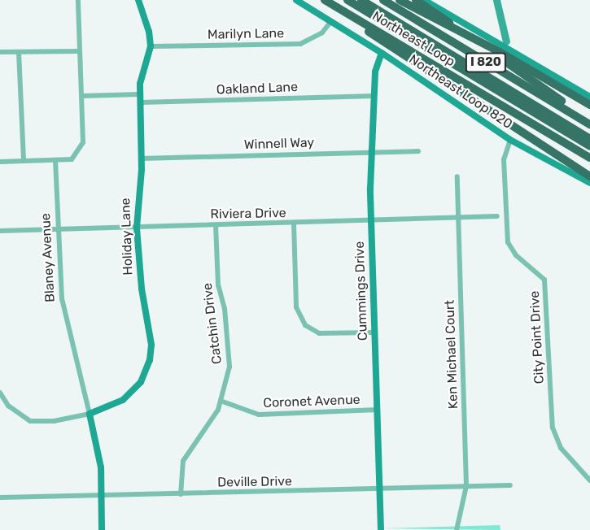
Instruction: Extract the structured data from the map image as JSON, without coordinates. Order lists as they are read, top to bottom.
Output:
{
  "streets": {
    "highway": ["Northeast Loop", "I 820"],
    "street": [
      "Marilyn Lane",
      "Oakland Lane",
      "Northeast Loop 820",
      "Winnell Way",
      "Riviera Drive",
      "Holiday Lane",
      "Blaney Avenue",
      "Cummings Drive",
      "Catchin Drive",
      "City Point Drive",
      "Ken Michael Court",
      "Coronet Avenue",
      "Deville Drive"
    ]
  },
  "crossings": [
    ["Marilyn Lane", "Northeast Loop 820"],
    ["Marilyn Lane", "Holiday Lane"],
    ["Oakland Lane", "Holiday Lane"],
    ["Oakland Lane", "Cummings Drive"],
    ["Northeast Loop 820", "Cummings Drive"],
    ["Northeast Loop 820", "City Point Drive"],
    ["Winnell Way", "Holiday Lane"],
    ["Winnell Way", "Cummings Drive"],
    ["Riviera Drive", "Holiday Lane"],
    ["Riviera Drive", "Blaney Avenue"],
    ["Riviera Drive", "Cummings Drive"],
    ["Riviera Drive", "Catchin Drive"],
    ["Riviera Drive", "Ken Michael Court"],
    ["Holiday Lane", "Blaney Avenue"],
    ["Blaney Avenue", "Deville Drive"],
    ["Cummings Drive", "Coronet Avenue"],
    ["Cummings Drive", "Deville Drive"],
    ["Catchin Drive", "Coronet Avenue"],
    ["Catchin Drive", "Deville Drive"],
    ["Ken Michael Court", "Deville Drive"]
  ]
}
